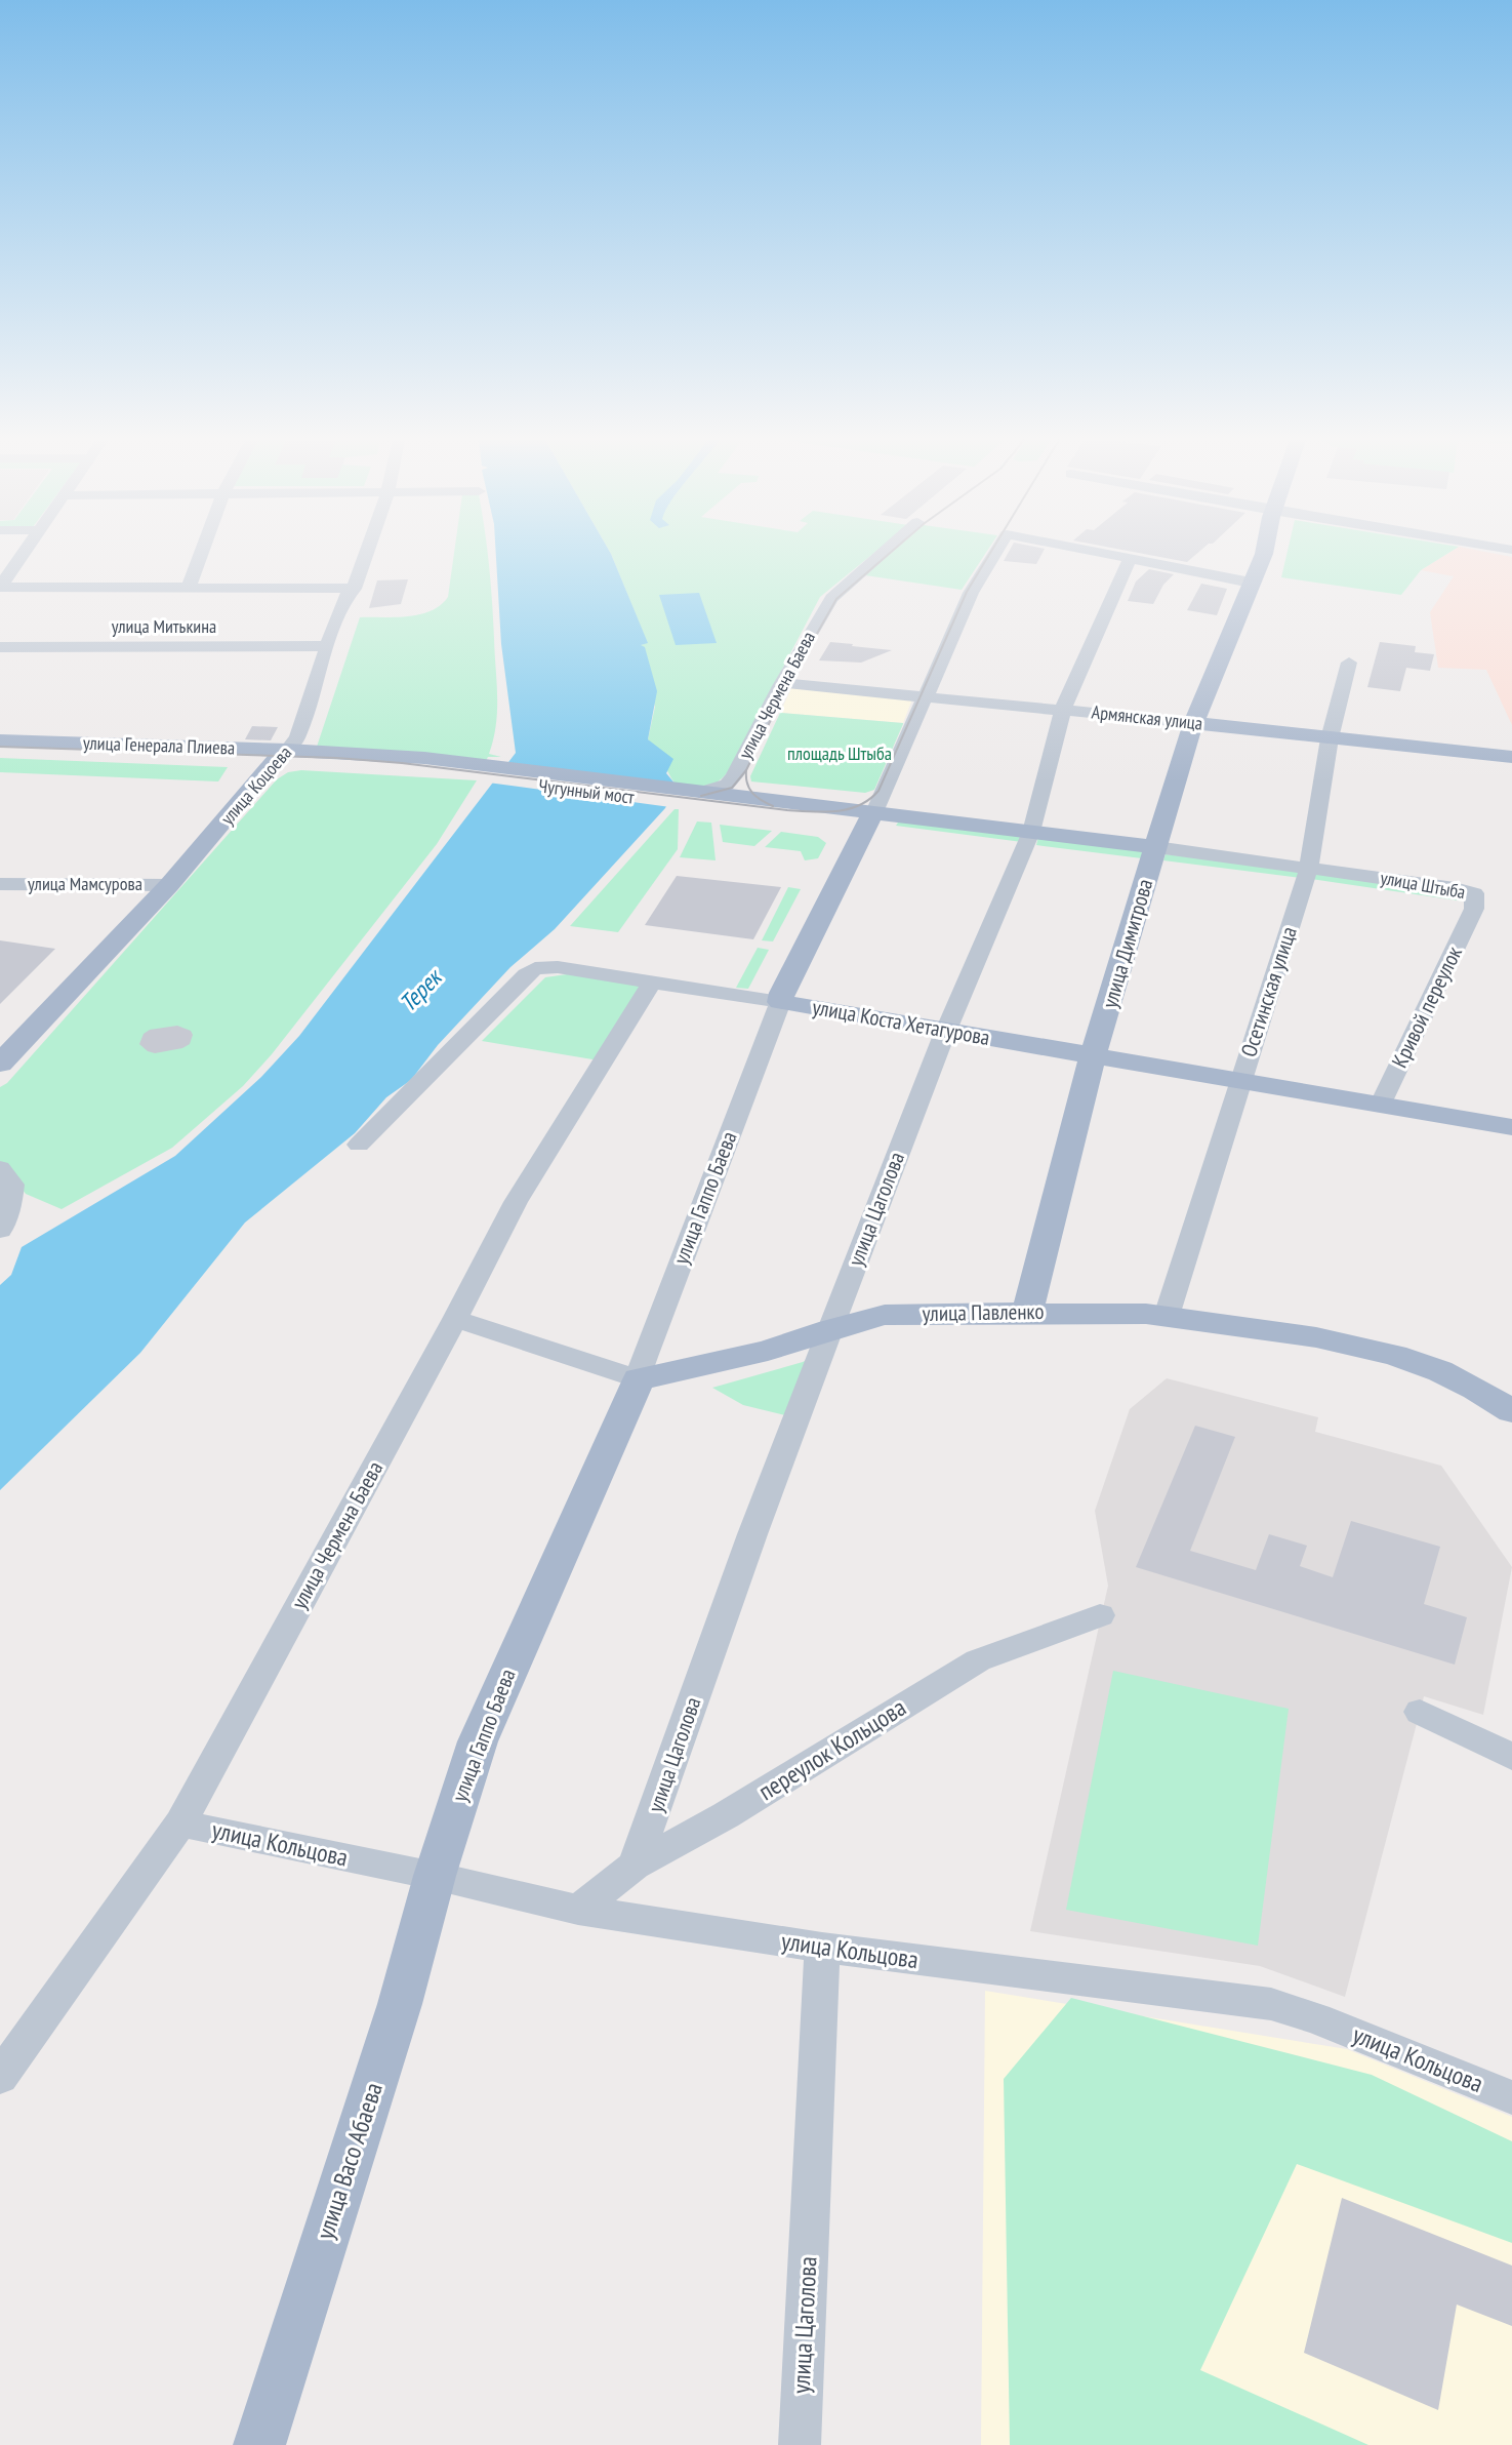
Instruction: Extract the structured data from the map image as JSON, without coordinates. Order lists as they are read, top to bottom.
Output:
{
  "streets": {
    "main road": [
      "Армянская улица",
      "улица Генерала Плиева",
      "улица Коцоева",
      "Чугунный мост",
      "улица Штыба",
      "улица Димитрова",
      "улица Коста Хетагурова",
      "улица Гаппо Баева",
      "улица Павленко",
      "улица Васо Абаева"
    ],
    "street": [
      "улица Митькина",
      "улица Чермена Баева",
      "улица Мамсурова",
      "Осетинская улица",
      "Кривой переулок",
      "улица Цаголова",
      "переулок Кольцова",
      "улица Кольцова"
    ]
  },
  "crossings": [
    ["улица Митькина", "улица Коцоева"],
    ["улица Чермена Баева", "Армянская улица"],
    ["улица Чермена Баева", "Чугунный мост"],
    ["улица Чермена Баева", "улица Коста Хетагурова"],
    ["улица Чермена Баева", "улица Кольцова"],
    ["Армянская улица", "улица Димитрова"],
    ["Армянская улица", "Осетинская улица"],
    ["Армянская улица", "улица Гаппо Баева"],
    ["Армянская улица", "улица Цаголова"],
    ["улица Генерала Плиева", "улица Коцоева"],
    ["улица Генерала Плиева", "Чугунный мост"],
    ["улица Коцоева", "улица Мамсурова"],
    ["Чугунный мост", "улица Штыба"],
    ["Чугунный мост", "улица Гаппо Баева"],
    ["улица Штыба", "улица Димитрова"],
    ["улица Штыба", "Осетинская улица"],
    ["улица Штыба", "Кривой переулок"],
    ["улица Штыба", "улица Гаппо Баева"],
    ["улица Штыба", "улица Цаголова"],
    ["улица Димитрова", "улица Коста Хетагурова"],
    ["улица Димитрова", "улица Павленко"],
    ["Осетинская улица", "улица Коста Хетагурова"],
    ["Осетинская улица", "улица Павленко"],
    ["Кривой переулок", "улица Коста Хетагурова"],
    ["улица Коста Хетагурова", "улица Гаппо Баева"],
    ["улица Коста Хетагурова", "улица Цаголова"],
    ["улица Гаппо Баева", "улица Цаголова"],
    ["улица Гаппо Баева", "улица Павленко"],
    ["улица Гаппо Баева", "улица Кольцова"],
    ["улица Гаппо Баева", "улица Васо Абаева"],
    ["улица Цаголова", "улица Павленко"],
    ["улица Цаголова", "переулок Кольцова"],
    ["улица Цаголова", "улица Кольцова"],
    ["переулок Кольцова", "улица Кольцова"],
    ["улица Кольцова", "улица Васо Абаева"]
  ],
  "water": ["Терек"],
  "parks": ["площадь Штыба"]
}
